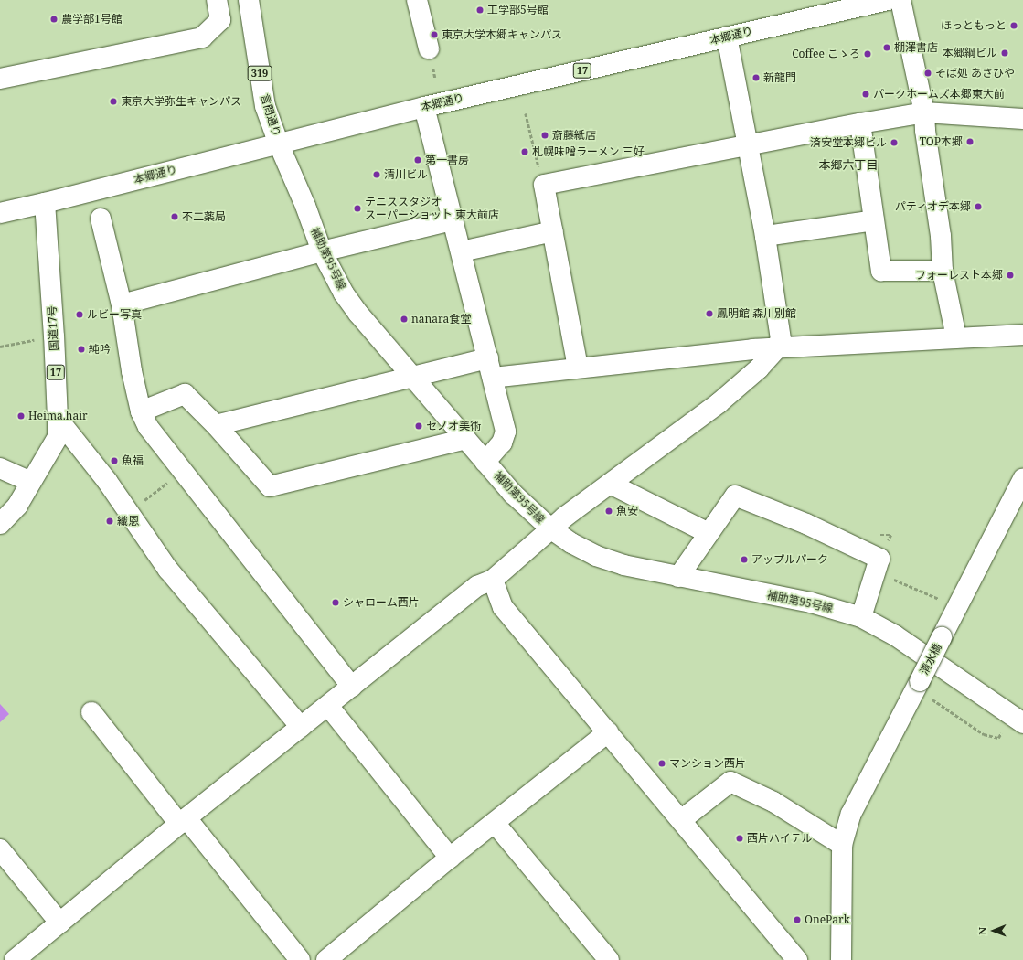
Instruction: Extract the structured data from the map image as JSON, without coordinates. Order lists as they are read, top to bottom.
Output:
{
  "streets": {
    "main road": [
      "本郷通り",
      "17",
      "319",
      "言問通り",
      "補助第95号線",
      "国道17号",
      "清水橋"
    ]
  },
  "crossings": [
    ["本郷通り", "言問通り"],
    ["本郷通り", "補助第95号線"],
    ["本郷通り", "国道17号"],
    ["言問通り", "補助第95号線"]
  ],
  "districts": ["本郷六丁目"],
  "places": [
    "工学部5号館",
    "農学部1号館",
    "ほっともっと",
    "東京大学本郷キャンパス",
    "棚澤書店",
    "本郷綱ビル",
    "Coffee こゝろ",
    "そば処 あさひや",
    "新龍門",
    "パークホームズ本郷東大前",
    "東京大学弥生キャンパス",
    "斎藤紙店",
    "TOP本郷",
    "済安堂本郷ビル",
    "札幌味噌ラーメン 三好",
    "第一書房",
    "清川ビル",
    "パティオデ本郷",
    "テニススタジオ スーパーショット 東大前店",
    "不二薬局",
    "フォーレスト本郷",
    "鳳明館 森川別館",
    "ルビー写真",
    "nanara食堂",
    "純吟",
    "Heima.hair",
    "セノオ美術",
    "魚福",
    "魚安",
    "織恩",
    "アップルパーク",
    "シャローム西片",
    "マンション西片",
    "西片ハイテル",
    "OnePark"
  ],
  "north": "left"
}
